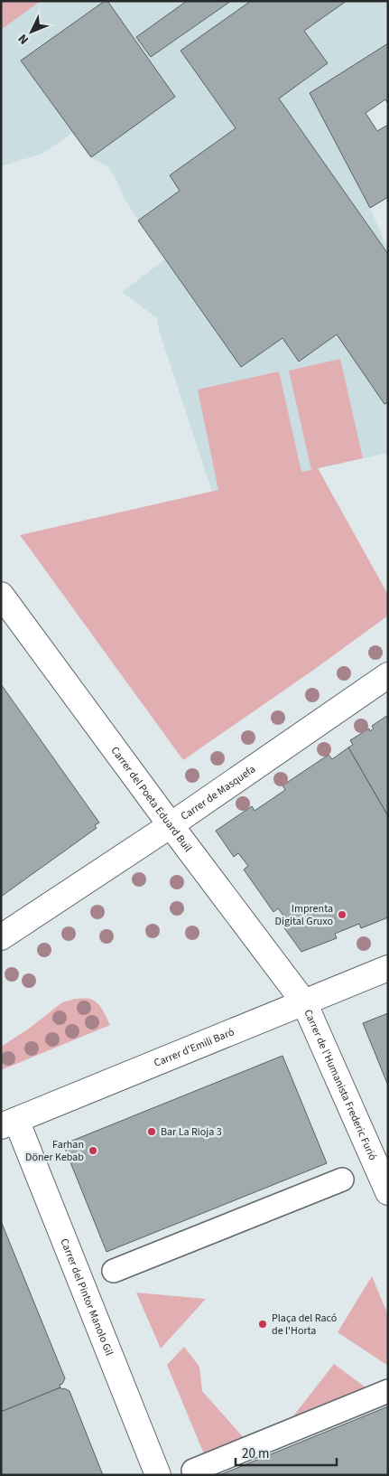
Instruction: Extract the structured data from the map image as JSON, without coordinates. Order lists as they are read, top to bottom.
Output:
{
  "streets": {
    "street": [
      "Carrer de Masquefa",
      "Carrer del Poeta Eduard Buïl",
      "Carrer d'Emili Baró",
      "Carrer de l'Humanista Frederic Furió",
      "Carrer del Pintor Manolo Gil"
    ]
  },
  "crossings": [
    ["Carrer de Masquefa", "Carrer del Poeta Eduard Buïl"],
    ["Carrer del Poeta Eduard Buïl", "Carrer d'Emili Baró"],
    ["Carrer del Poeta Eduard Buïl", "Carrer de l'Humanista Frederic Furió"],
    ["Carrer d'Emili Baró", "Carrer de l'Humanista Frederic Furió"],
    ["Carrer d'Emili Baró", "Carrer del Pintor Manolo Gil"]
  ],
  "places": [
    "Imprenta Digital Gruxo",
    "Bar La Rioja 3",
    "Farhan Döner Kebab",
    "Plaça del Racó de l'Horta"
  ],
  "scale_bar": "20 m",
  "north": "bottom left"
}
